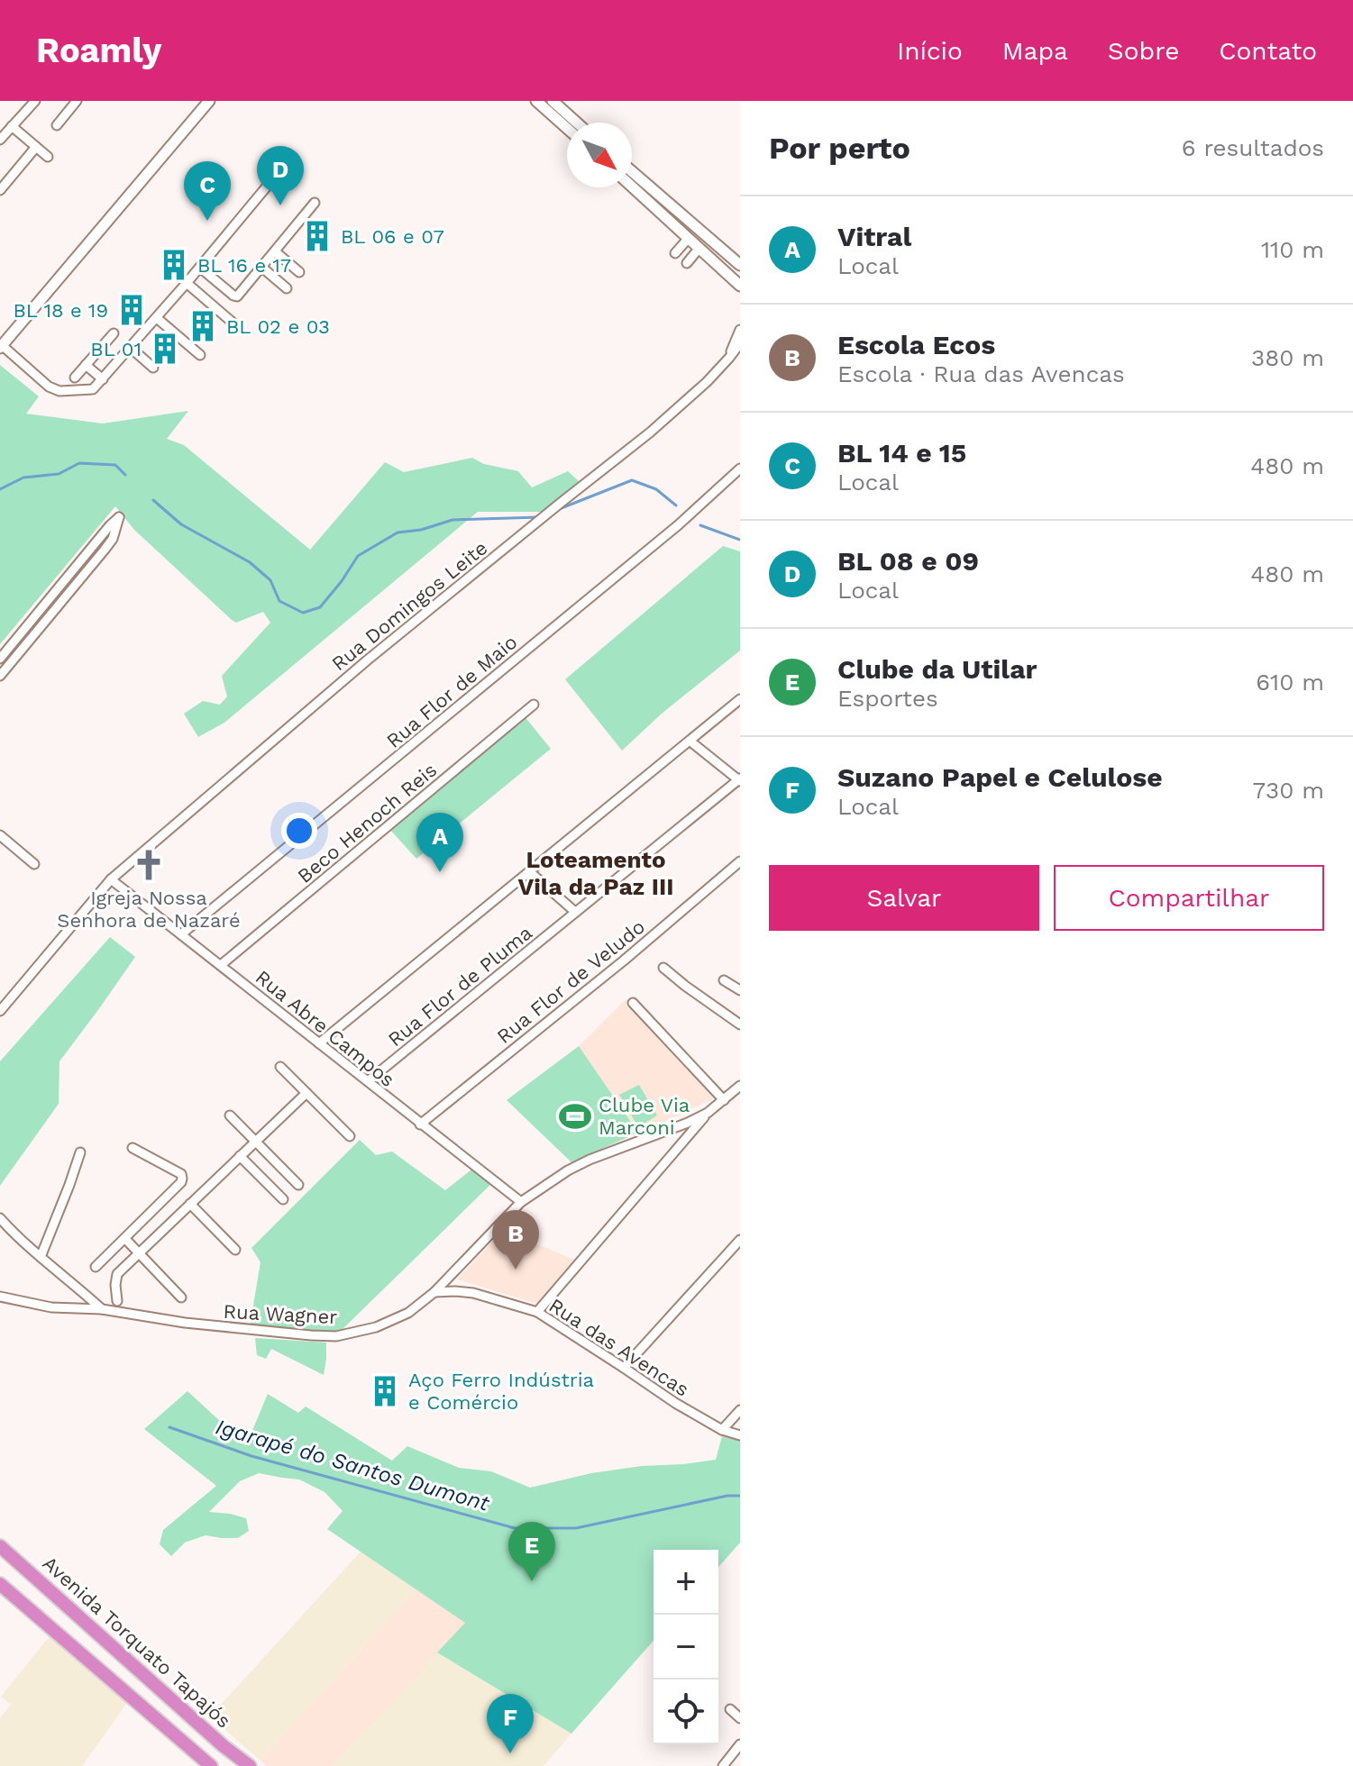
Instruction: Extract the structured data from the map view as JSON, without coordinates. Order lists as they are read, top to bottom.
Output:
{
  "streets": {
    "highway": ["Avenida Torquato Tapajós"],
    "street": [
      "Rua Domingos Leite",
      "Rua Flor de Maio",
      "Beco Henoch Reis",
      "Rua Flor de Veludo",
      "Rua Flor de Pluma",
      "Rua Abre Campos",
      "Rua Wagner",
      "Rua das Avencas"
    ]
  },
  "crossings": [
    ["Rua Domingos Leite", "Rua Abre Campos"],
    ["Rua Flor de Maio", "Rua Abre Campos"],
    ["Beco Henoch Reis", "Rua Abre Campos"],
    ["Rua Flor de Veludo", "Rua Abre Campos"],
    ["Rua Flor de Pluma", "Rua Abre Campos"],
    ["Rua Abre Campos", "Rua Wagner"],
    ["Rua Wagner", "Rua das Avencas"]
  ],
  "districts": ["Loteamento Vila da Paz III"],
  "water": ["Igarapé do Santos Dumont"],
  "places": {
    "building": [
      "BL 06 e 07",
      "BL 16 e 17",
      "BL 18 e 19",
      "BL 02 e 03",
      "BL 01",
      "Aço Ferro Indústria e Comércio"
    ],
    "church": ["Igreja Nossa Senhora de Nazaré"],
    "sports": ["Clube Via Marconi"]
  },
  "north": "bottom right",
  "page": {
    "header": "Roamly",
    "nav": [
      "Início",
      "Mapa",
      "Sobre",
      "Contato"
    ],
    "heading": ["Por perto", "6 resultados"],
    "pins": [
      "D",
      "C",
      "A",
      "B",
      "E",
      "F"
    ],
    "list": [
      {
        "mark": "A",
        "name": "Vitral",
        "note": "Local",
        "value": "110 m"
      },
      {
        "mark": "B",
        "name": "Escola Ecos",
        "note": "Escola · Rua das Avencas",
        "value": "380 m"
      },
      {
        "mark": "C",
        "name": "BL 14 e 15",
        "note": "Local",
        "value": "480 m"
      },
      {
        "mark": "D",
        "name": "BL 08 e 09",
        "note": "Local",
        "value": "480 m"
      },
      {
        "mark": "E",
        "name": "Clube da Utilar",
        "note": "Esportes",
        "value": "610 m"
      },
      {
        "mark": "F",
        "name": "Suzano Papel e Celulose",
        "note": "Local",
        "value": "730 m"
      }
    ],
    "buttons": ["Salvar", "Compartilhar"],
    "map_buttons": ["+", "−"]
  }
}
